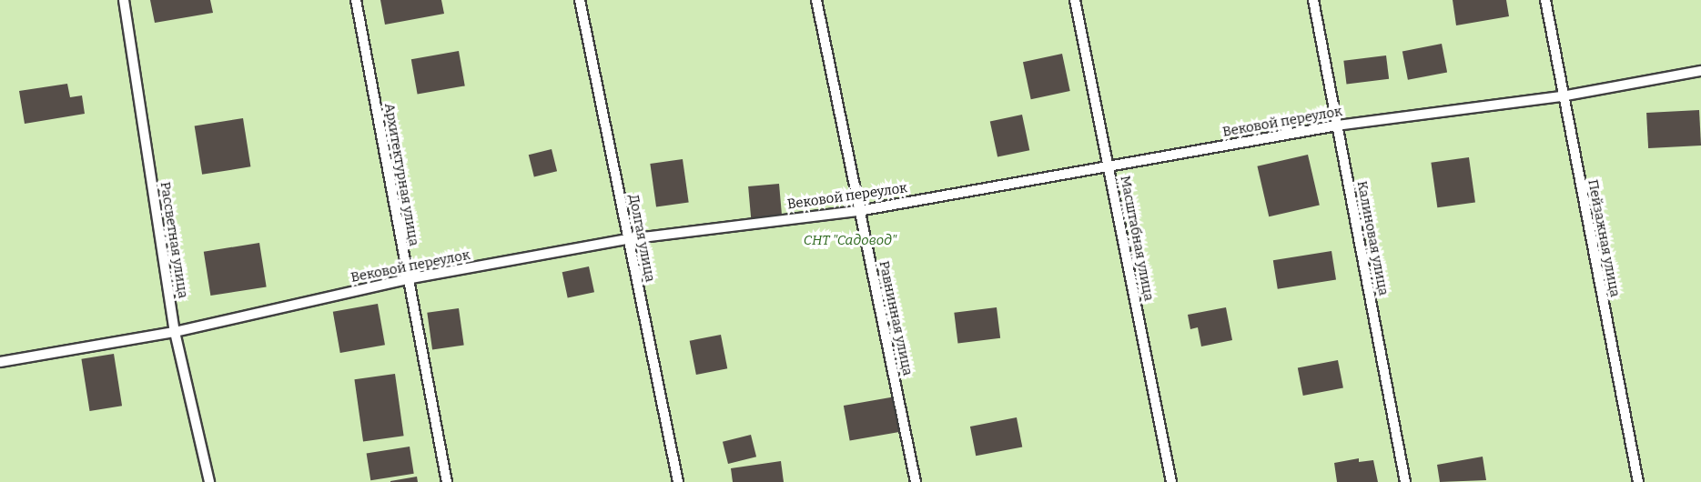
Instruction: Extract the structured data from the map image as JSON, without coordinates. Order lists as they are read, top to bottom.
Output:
{
  "streets": {
    "lane": [
      "Вековой переулок",
      "Архитектурная улица",
      "Долгая улица",
      "Масштабная улица",
      "Калиновая улица",
      "Пейзажная улица",
      "Рассветная улица",
      "Равнинная улица"
    ]
  },
  "crossings": [
    ["Вековой переулок", "Архитектурная улица"],
    ["Вековой переулок", "Долгая улица"],
    ["Вековой переулок", "Масштабная улица"],
    ["Вековой переулок", "Калиновая улица"],
    ["Вековой переулок", "Пейзажная улица"],
    ["Вековой переулок", "Рассветная улица"],
    ["Вековой переулок", "Равнинная улица"]
  ],
  "parks": ["СНТ \"Садовод\""]
}
